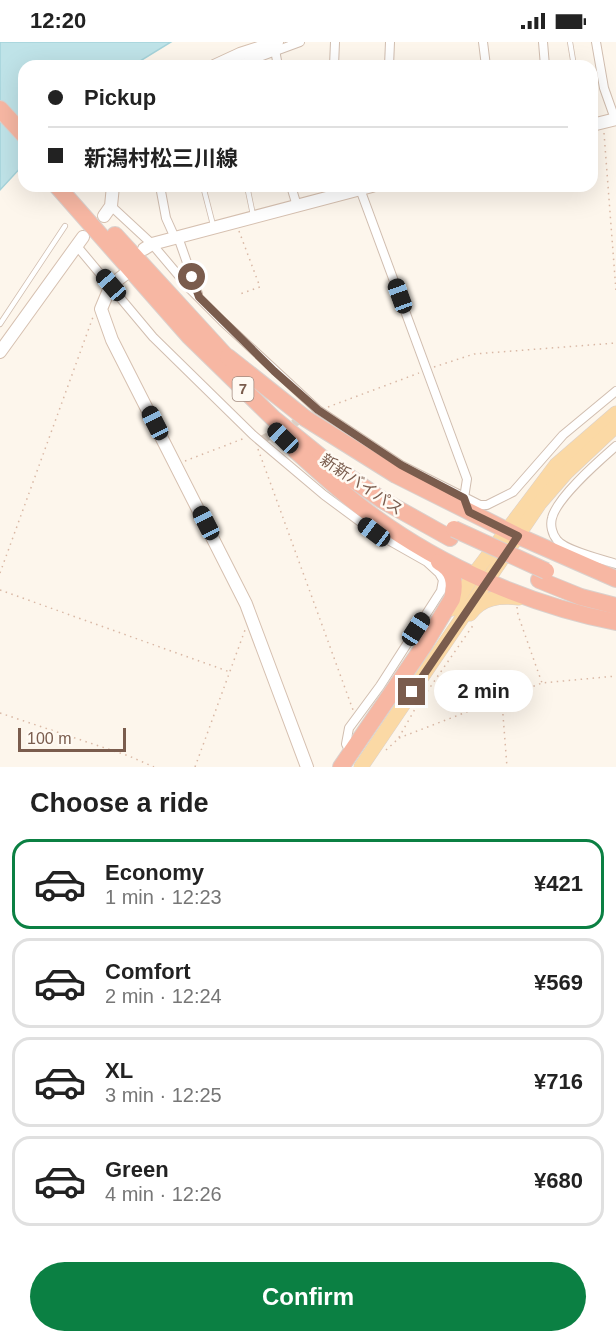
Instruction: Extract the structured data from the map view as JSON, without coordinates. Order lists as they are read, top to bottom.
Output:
{
  "streets": {
    "highway": ["7", "新新バイパス"]
  },
  "scale_bar": "100 m",
  "page": {
    "status": "12:20",
    "banner": ["Pickup", "新潟村松三川線"],
    "bubble": "2 min",
    "scale": "100 m",
    "heading": "Choose a ride",
    "list": [
      {
        "name": "Economy",
        "note": "1 min · 12:23",
        "value": "¥421"
      },
      {
        "name": "Comfort",
        "note": "2 min · 12:24",
        "value": "¥569"
      },
      {
        "name": "XL",
        "note": "3 min · 12:25",
        "value": "¥716"
      },
      {
        "name": "Green",
        "note": "4 min · 12:26",
        "value": "¥680"
      }
    ],
    "buttons": "Confirm"
  }
}
